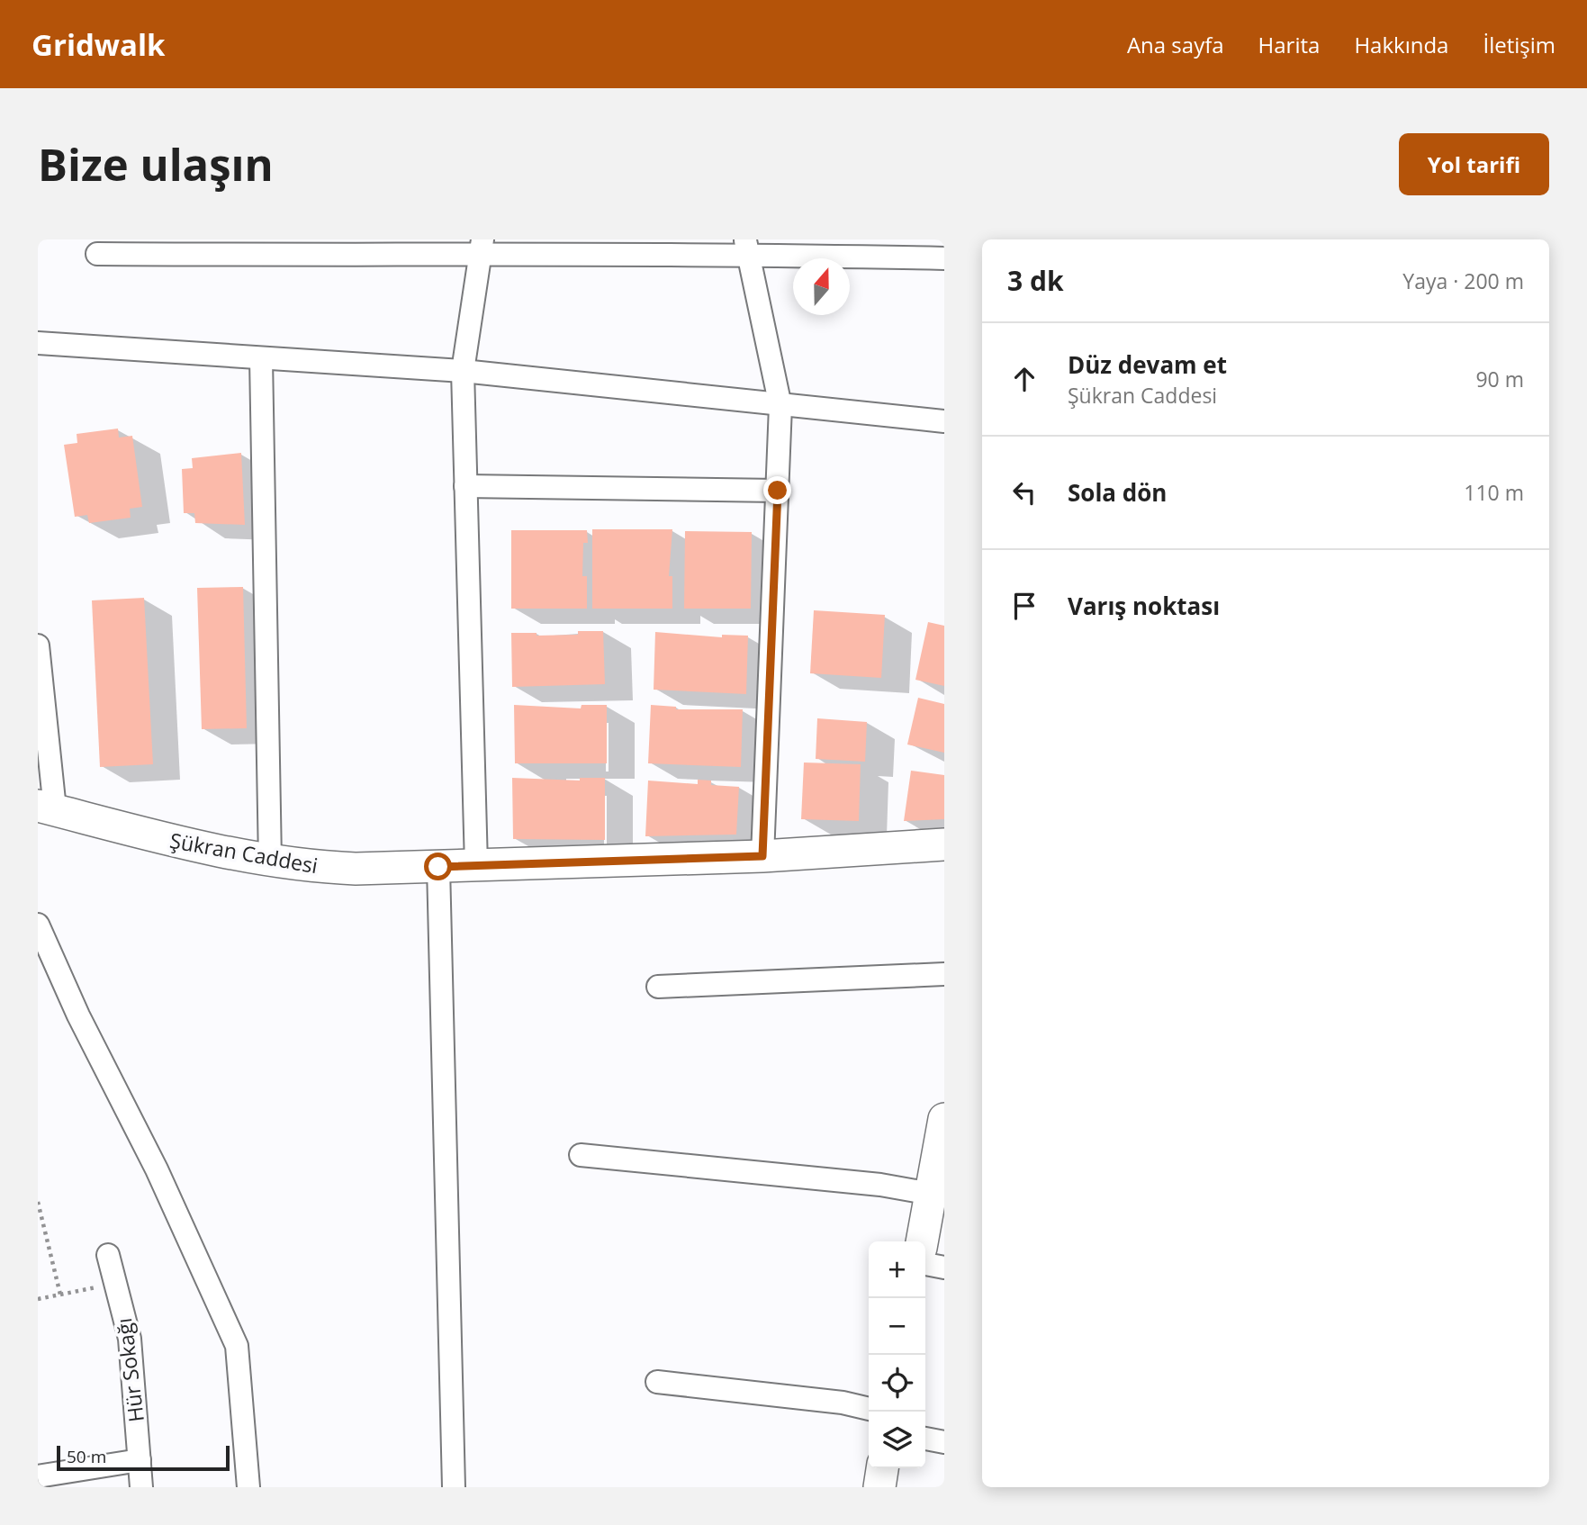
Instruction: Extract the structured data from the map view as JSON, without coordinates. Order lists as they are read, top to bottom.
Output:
{
  "streets": {
    "street": ["Şükran Caddesi", "Hür Sokağı"]
  },
  "scale_bar": "50 m",
  "north": "top",
  "page": {
    "header": "Gridwalk",
    "nav": [
      "Ana sayfa",
      "Harita",
      "Hakkında",
      "İletişim"
    ],
    "buttons": "Yol tarifi",
    "title": "Bize ulaşın",
    "heading": ["3 dk", "Yaya · 200 m"],
    "list": [
      ["Düz devam et", "Şükran Caddesi", "90 m"],
      ["Sola dön", "110 m"],
      "Varış noktası"
    ],
    "map_buttons": ["+", "−"],
    "scale": "50 m"
  }
}
